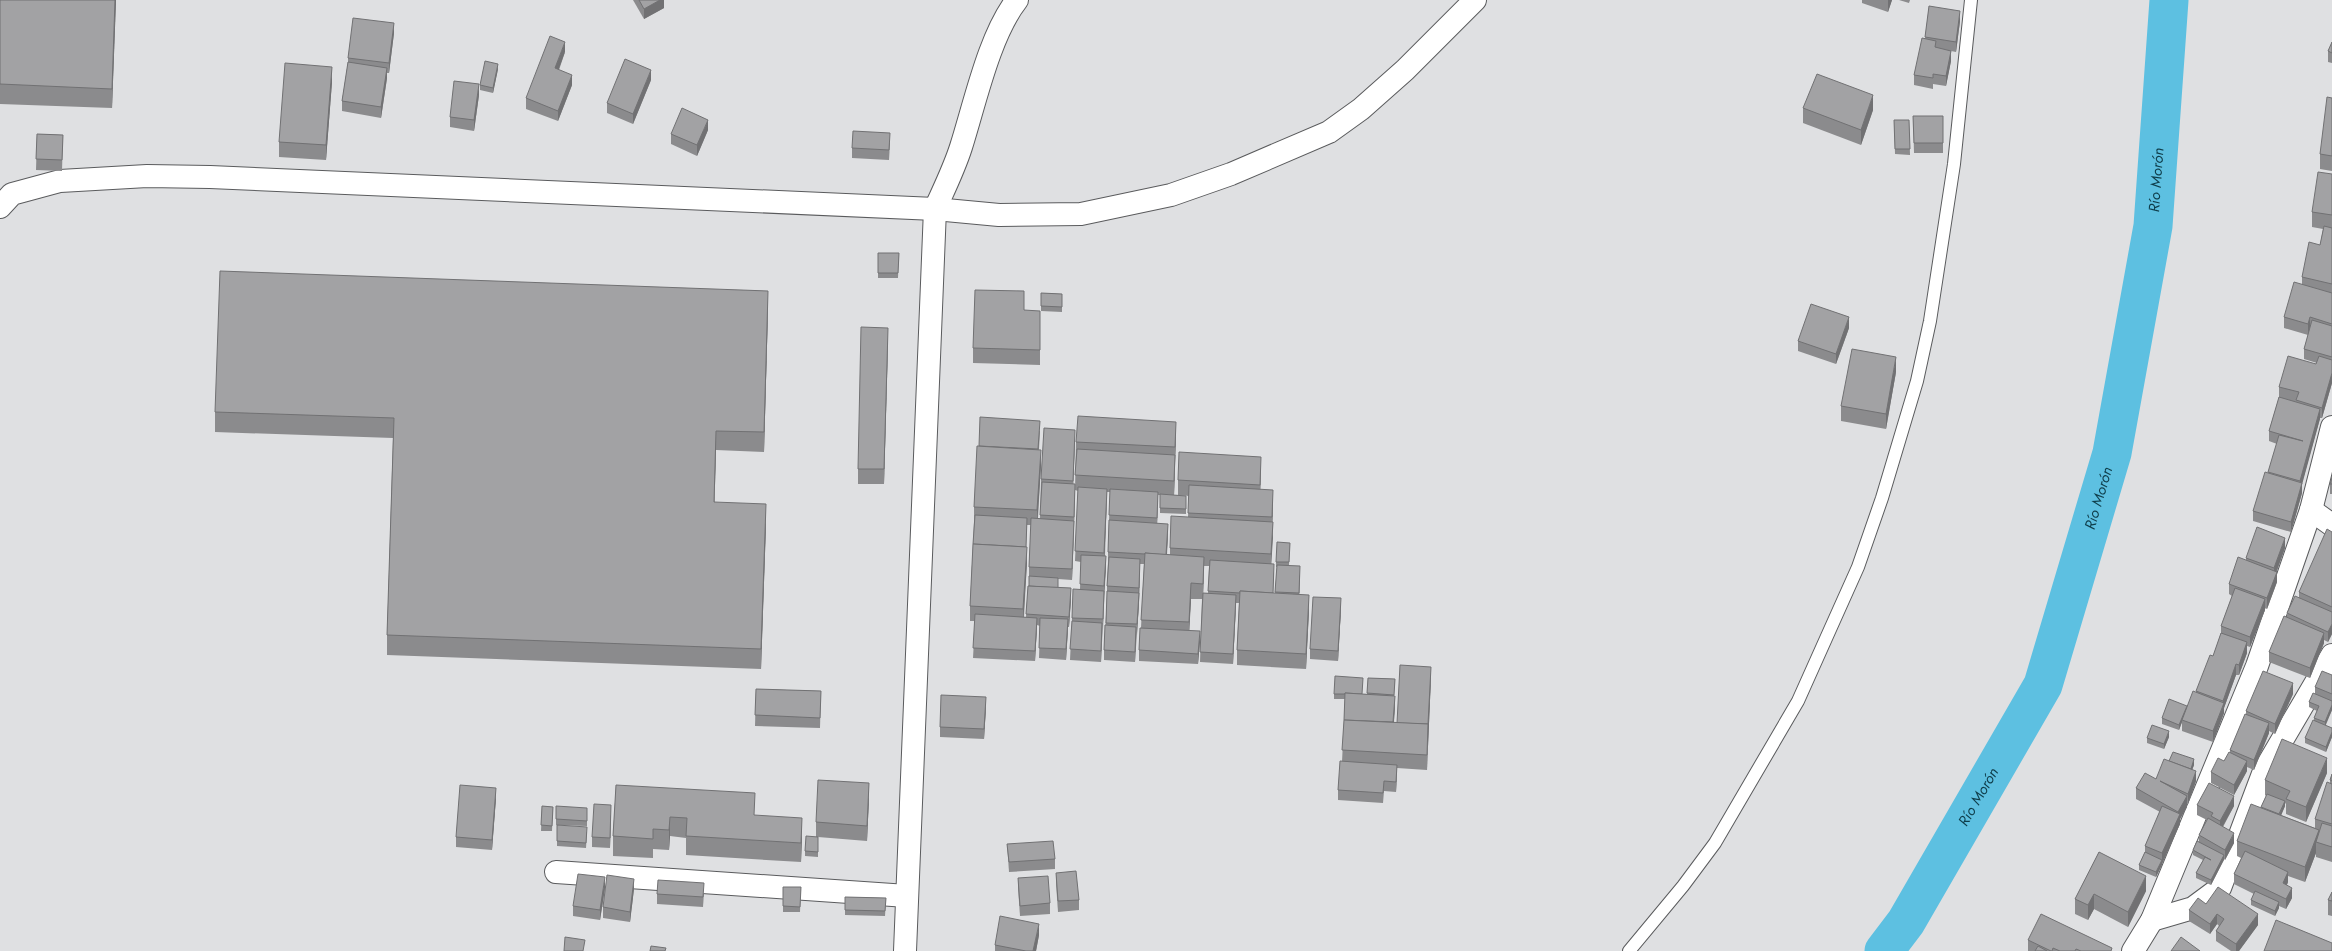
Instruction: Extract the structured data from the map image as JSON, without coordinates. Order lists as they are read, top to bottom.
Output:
{
  "water": ["Río Morón"]
}
